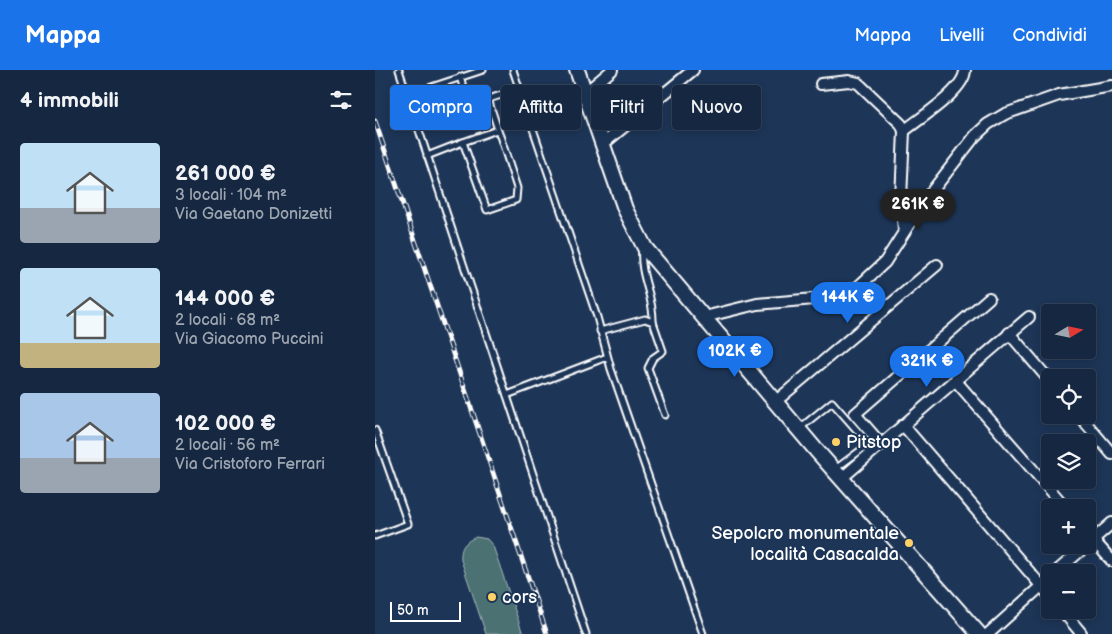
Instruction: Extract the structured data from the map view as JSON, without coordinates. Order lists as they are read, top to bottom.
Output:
{
  "places": ["Pitstop", "Sepolcro monumentale località Casacalda", "cors"],
  "scale_bar": "50 m",
  "north": "right",
  "page": {
    "header": "Mappa",
    "nav": ["Mappa", "Livelli", "Condividi"],
    "heading": "4 immobili",
    "chip": [
      "Compra",
      "Affitta",
      "Filtri",
      "Nuovo"
    ],
    "list": [
      {
        "name": "261 000 €",
        "note": "3 locali · 104 m² · Via Gaetano Donizetti"
      },
      {
        "name": "144 000 €",
        "note": "2 locali · 68 m² · Via Giacomo Puccini"
      },
      {
        "name": "102 000 €",
        "note": "2 locali · 56 m² · Via Cristoforo Ferrari"
      }
    ],
    "price": [
      "261K €",
      "144K €",
      "102K €",
      "321K €"
    ],
    "map_buttons": ["+", "−"],
    "scale": "50 m"
  }
}
